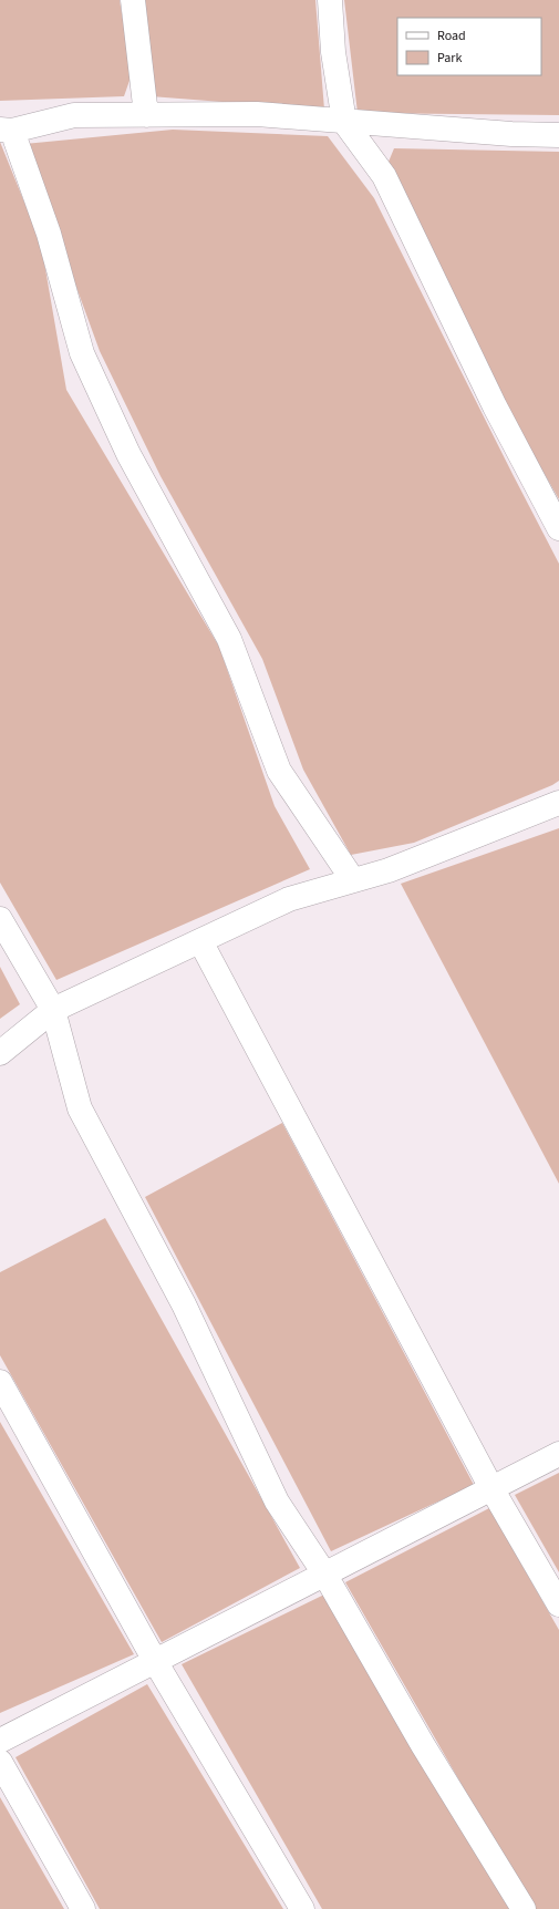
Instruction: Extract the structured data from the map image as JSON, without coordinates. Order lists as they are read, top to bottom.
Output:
{
  "legend": ["Road", "Park"]
}
